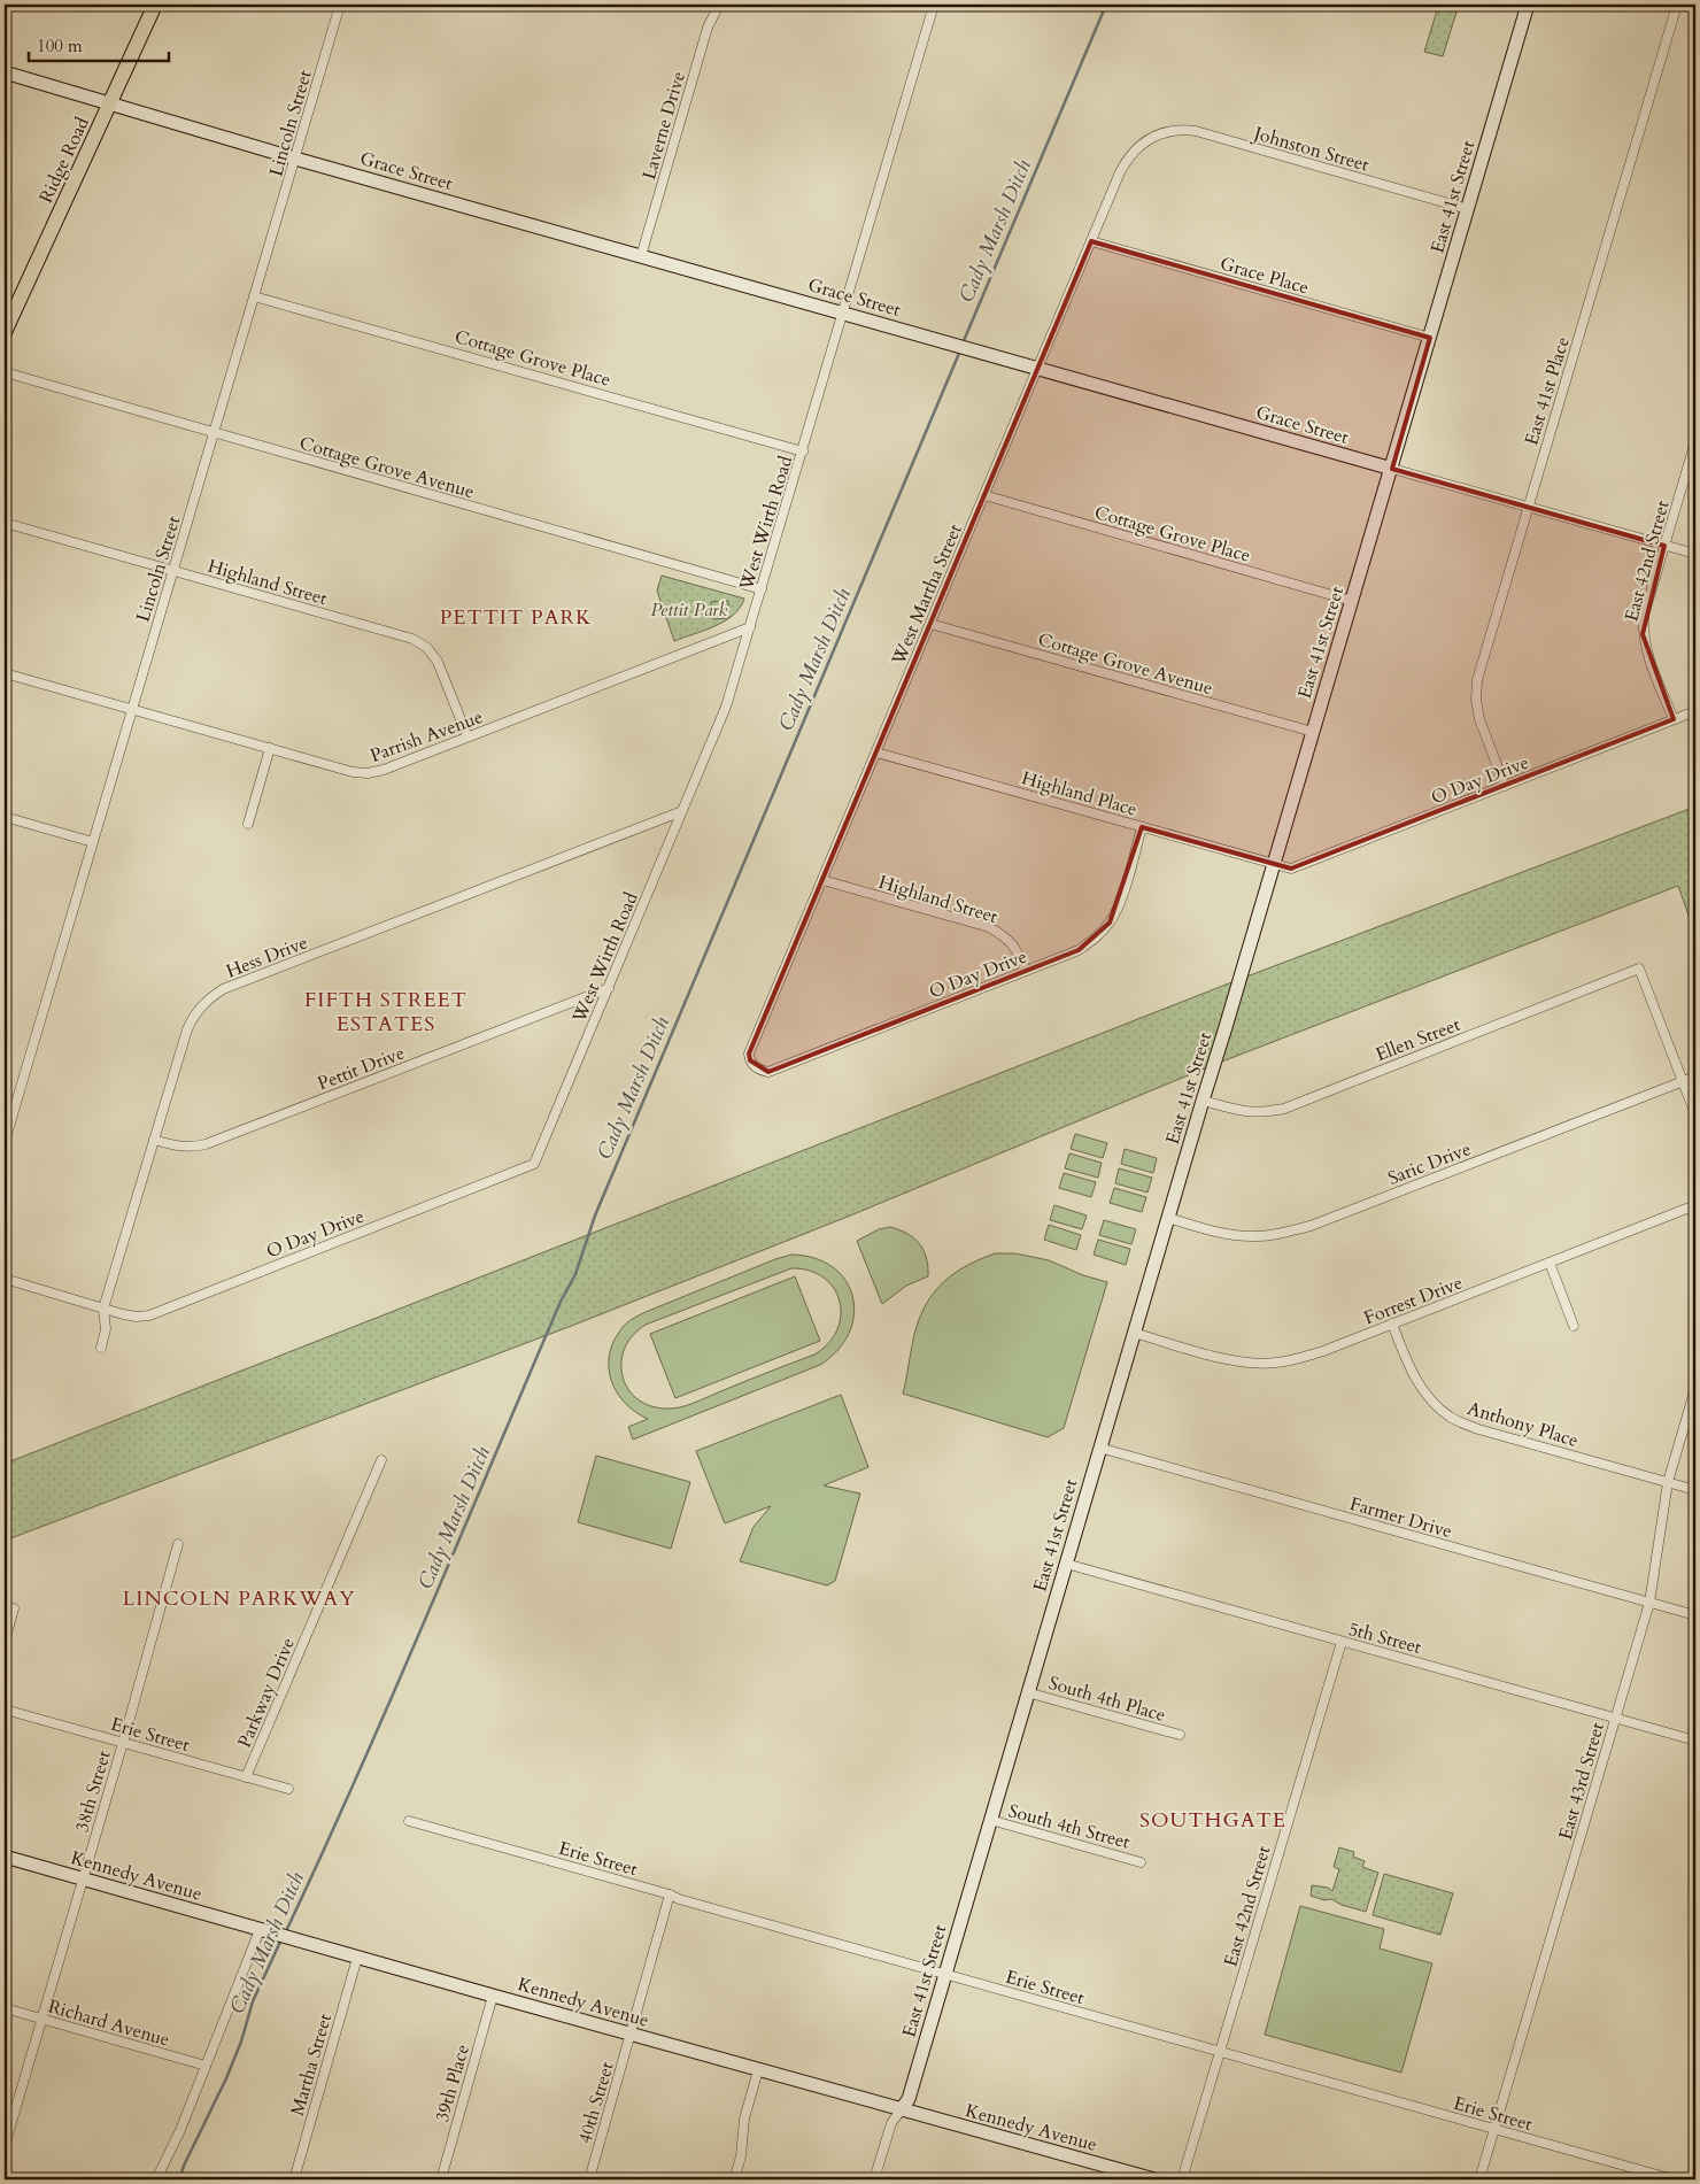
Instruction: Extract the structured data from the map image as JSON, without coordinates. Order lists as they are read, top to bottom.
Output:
{
  "streets": {
    "main road": ["Ridge Road"],
    "street": [
      "Lincoln Street",
      "Laverne Drive",
      "Johnston Street",
      "Grace Street",
      "East 41st Street",
      "Grace Place",
      "Cottage Grove Place",
      "East 41st Place",
      "Cottage Grove Avenue",
      "West Wirth Road",
      "East 42nd Street",
      "Highland Street",
      "West Martha Street",
      "Parrish Avenue",
      "O Day Drive",
      "Highland Place",
      "Hess Drive",
      "Ellen Street",
      "Pettit Drive",
      "Saric Drive",
      "Forrest Drive",
      "Anthony Place",
      "Farmer Drive",
      "5th Street",
      "Parkway Drive",
      "South 4th Place",
      "Erie Street",
      "East 43rd Street",
      "38th Street",
      "South 4th Street",
      "Kennedy Avenue",
      "Richard Avenue",
      "Martha Street",
      "39th Place",
      "40th Street"
    ]
  },
  "crossings": [
    ["Lincoln Street", "Grace Street"],
    ["Lincoln Street", "Cottage Grove Place"],
    ["Lincoln Street", "Cottage Grove Avenue"],
    ["Lincoln Street", "Highland Street"],
    ["Lincoln Street", "Parrish Avenue"],
    ["Laverne Drive", "Grace Street"],
    ["Johnston Street", "East 41st Street"],
    ["Johnston Street", "West Martha Street"],
    ["Ridge Road", "Grace Street"],
    ["Grace Street", "East 41st Street"],
    ["Grace Street", "East 41st Place"],
    ["Grace Street", "West Wirth Road"],
    ["Grace Street", "East 42nd Street"],
    ["Grace Street", "West Martha Street"],
    ["East 41st Street", "Grace Place"],
    ["East 41st Street", "Cottage Grove Place"],
    ["East 41st Street", "Cottage Grove Avenue"],
    ["East 41st Street", "O Day Drive"],
    ["East 41st Street", "Highland Place"],
    ["East 41st Street", "Ellen Street"],
    ["East 41st Street", "Saric Drive"],
    ["East 41st Street", "Forrest Drive"],
    ["East 41st Street", "Farmer Drive"],
    ["East 41st Street", "5th Street"],
    ["East 41st Street", "South 4th Place"],
    ["East 41st Street", "Erie Street"],
    ["East 41st Street", "South 4th Street"],
    ["East 41st Street", "Kennedy Avenue"],
    ["Grace Place", "West Martha Street"],
    ["Cottage Grove Place", "West Wirth Road"],
    ["Cottage Grove Place", "West Martha Street"],
    ["East 41st Place", "O Day Drive"],
    ["Cottage Grove Avenue", "West Wirth Road"],
    ["Cottage Grove Avenue", "West Martha Street"],
    ["West Wirth Road", "Parrish Avenue"],
    ["West Wirth Road", "O Day Drive"],
    ["West Wirth Road", "Hess Drive"],
    ["West Wirth Road", "Pettit Drive"],
    ["East 42nd Street", "O Day Drive"],
    ["East 42nd Street", "5th Street"],
    ["East 42nd Street", "Erie Street"],
    ["Highland Street", "West Martha Street"],
    ["Highland Street", "Parrish Avenue"],
    ["Highland Street", "O Day Drive"],
    ["West Martha Street", "O Day Drive"],
    ["West Martha Street", "Highland Place"],
    ["O Day Drive", "Highland Place"],
    ["O Day Drive", "Hess Drive"],
    ["Hess Drive", "Pettit Drive"],
    ["Ellen Street", "Saric Drive"],
    ["Forrest Drive", "Anthony Place"],
    ["Anthony Place", "East 43rd Street"],
    ["Farmer Drive", "East 43rd Street"],
    ["5th Street", "East 43rd Street"],
    ["Parkway Drive", "Erie Street"],
    ["Erie Street", "East 43rd Street"],
    ["Erie Street", "38th Street"],
    ["Erie Street", "40th Street"],
    ["38th Street", "Kennedy Avenue"],
    ["38th Street", "Richard Avenue"],
    ["Kennedy Avenue", "Martha Street"],
    ["Kennedy Avenue", "39th Place"],
    ["Kennedy Avenue", "40th Street"]
  ],
  "districts": [
    "PETTIT PARK",
    "FIFTH STREET ESTATES",
    "LINCOLN PARKWAY",
    "SOUTHGATE"
  ],
  "water": ["Cady Marsh Ditch"],
  "parks": ["Pettit Park"],
  "scale_bar": "100 m"
}
